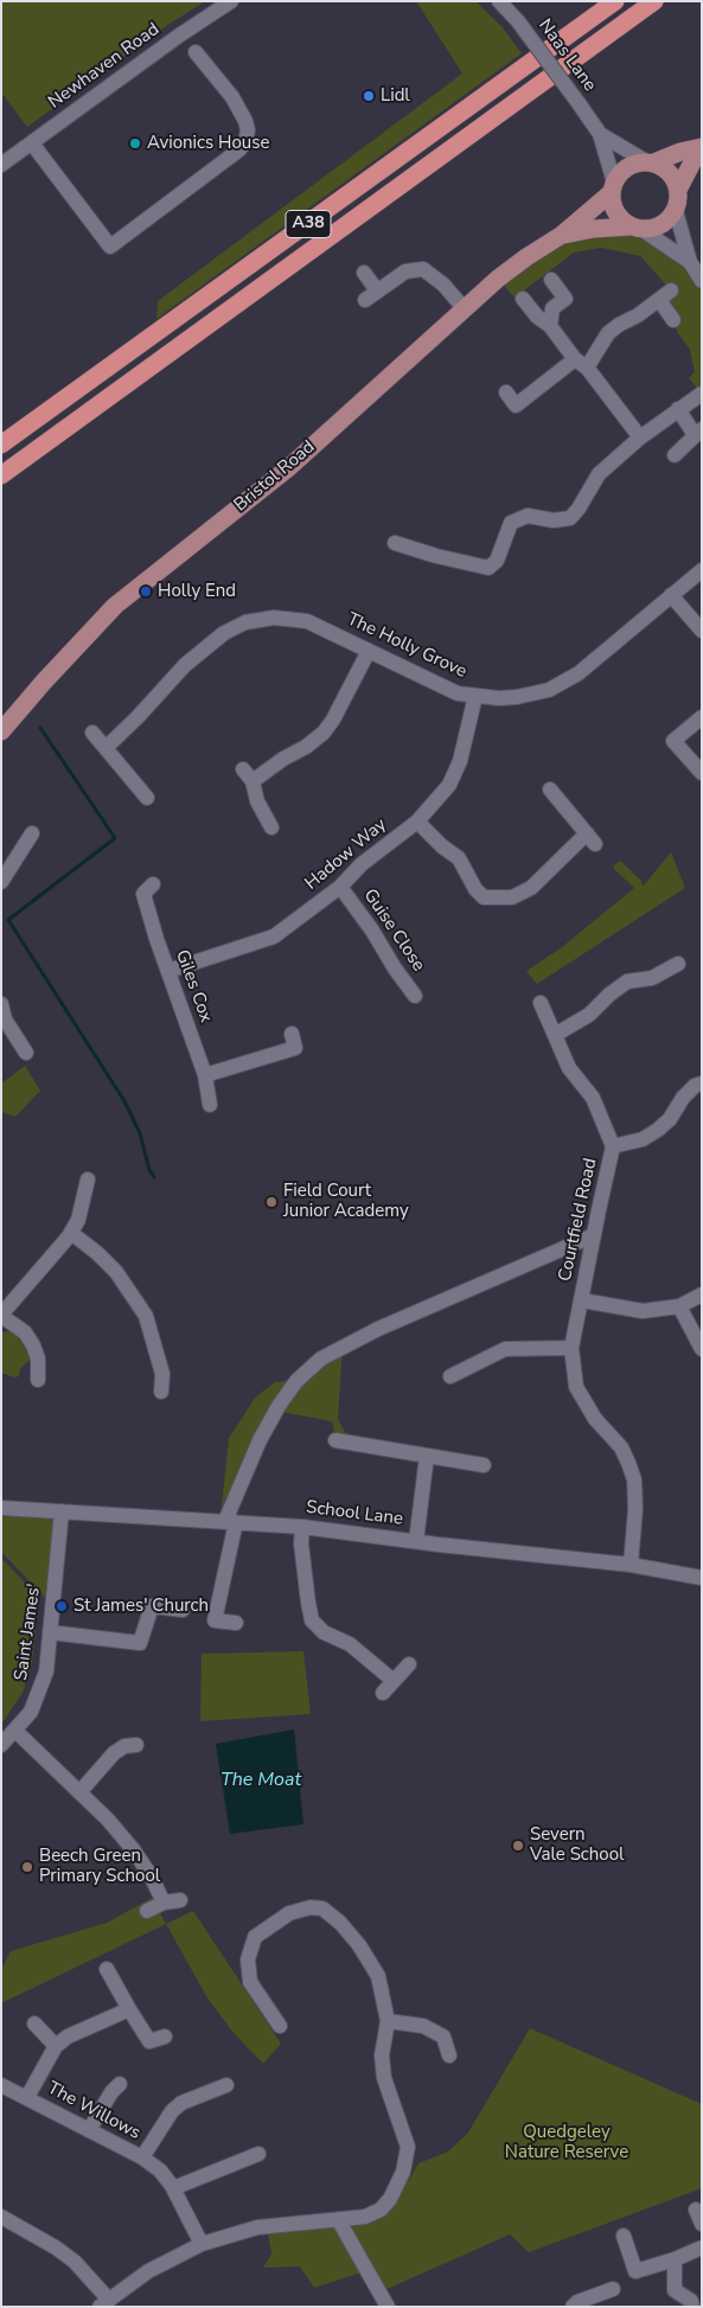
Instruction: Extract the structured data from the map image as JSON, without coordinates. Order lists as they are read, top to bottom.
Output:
{
  "streets": {
    "highway": ["A38"],
    "main road": ["Bristol Road"],
    "street": [
      "Naas Lane",
      "Newhaven Road",
      "The Holly Grove",
      "Hadow Way",
      "Guise Close",
      "Giles Cox",
      "Courtfield Road",
      "School Lane",
      "Saint James'",
      "The Willows"
    ]
  },
  "crossings": [
    ["Naas Lane", "Bristol Road"],
    ["The Holly Grove", "Hadow Way"],
    ["Hadow Way", "Guise Close"],
    ["Hadow Way", "Giles Cox"],
    ["Courtfield Road", "School Lane"],
    ["School Lane", "Saint James'"]
  ],
  "water": ["The Moat"],
  "parks": ["Quedgeley Nature Reserve"],
  "places": [
    "Lidl",
    "Avionics House",
    "Holly End",
    "Field Court Junior Academy",
    "St James' Church",
    "Severn Vale School",
    "Beech Green Primary School"
  ]
}
